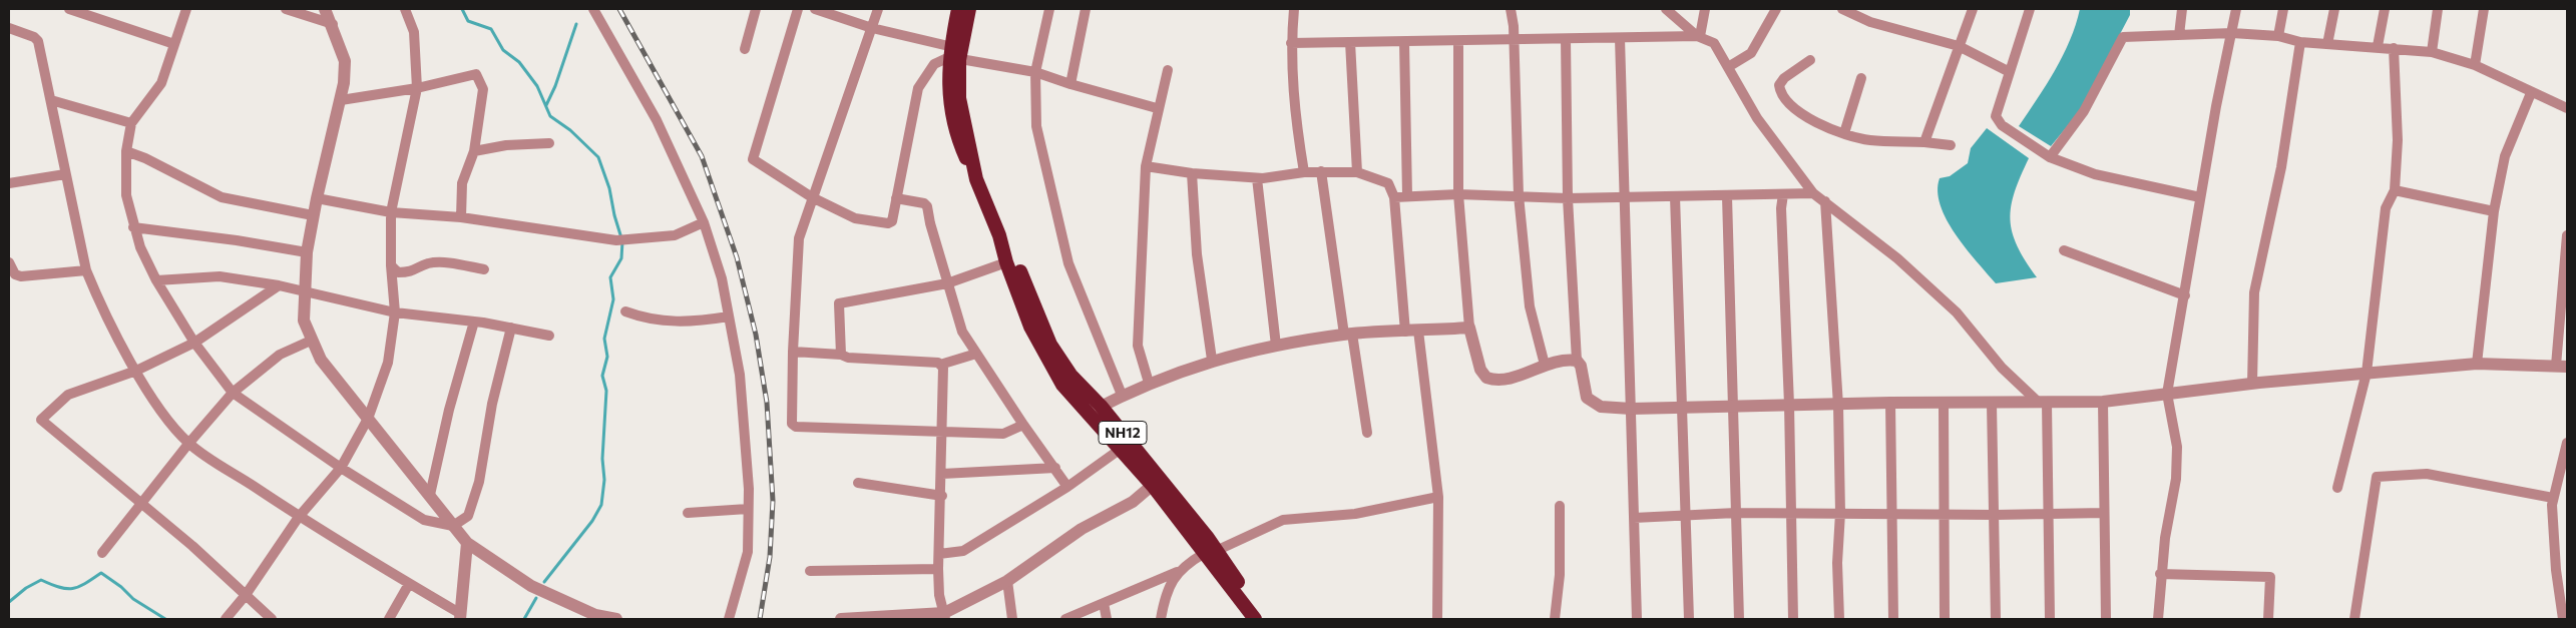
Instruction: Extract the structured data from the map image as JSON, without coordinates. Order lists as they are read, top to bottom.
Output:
{
  "streets": {
    "highway": ["NH12"]
  }
}
